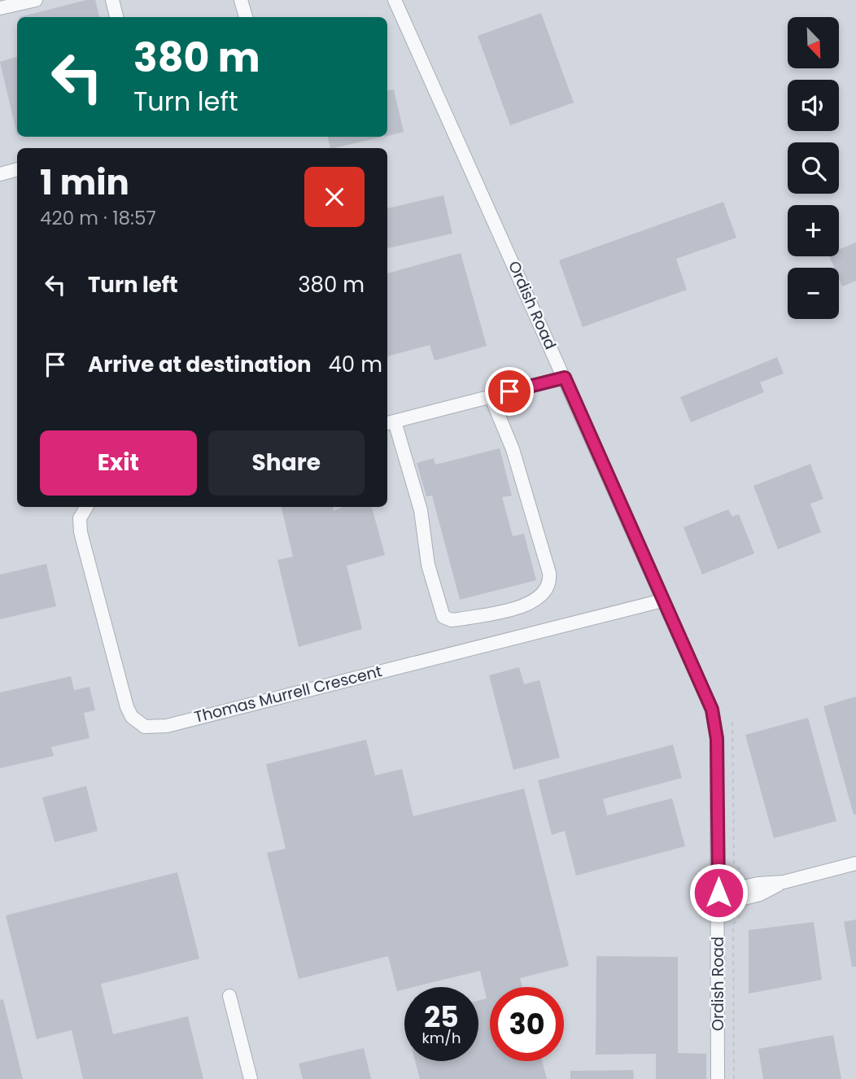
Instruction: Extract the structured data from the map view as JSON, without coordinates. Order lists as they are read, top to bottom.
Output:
{
  "streets": {
    "street": ["Ordish Road", "Thomas Murrell Crescent"]
  },
  "crossings": [
    ["Ordish Road", "Thomas Murrell Crescent"]
  ],
  "north": "bottom right",
  "page": {
    "map_buttons": ["+", "−"],
    "turn": ["380 m", "Turn left"],
    "heading": ["1 min", "420 m · 18:57"],
    "list": [
      {
        "name": "Turn left",
        "value": "380 m"
      },
      {
        "name": "Arrive at destination",
        "value": "40 m"
      }
    ],
    "buttons": ["Exit", "Share"],
    "speed": "25 km/h",
    "limit": "30"
  }
}
